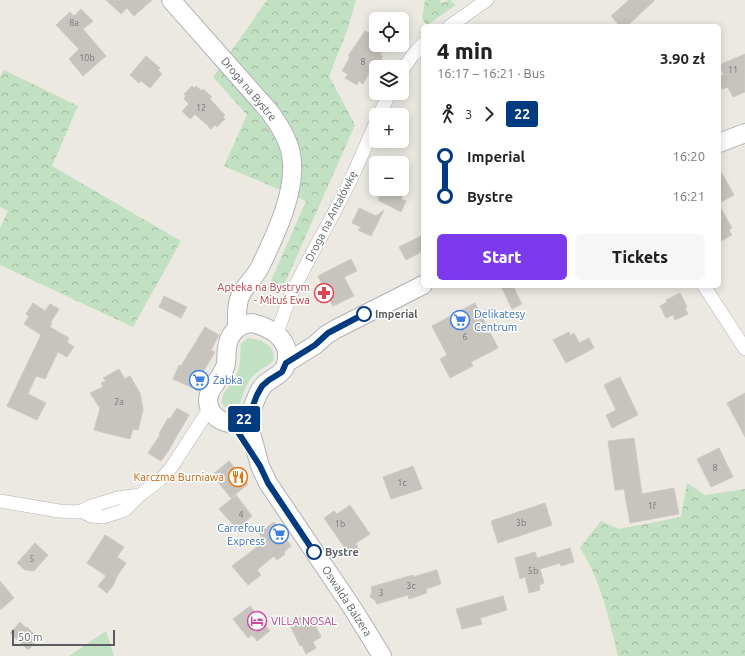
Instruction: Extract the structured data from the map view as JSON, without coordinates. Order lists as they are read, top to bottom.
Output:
{
  "streets": {
    "street": ["Droga na Bystre", "Droga na Antałówkę", "Oswalda Balzera"]
  },
  "crossings": [
    ["Droga na Bystre", "Droga na Antałówkę"]
  ],
  "places": {
    "pharmacy": ["Apteka na Bystrym - Mituś Ewa"],
    "other": ["Imperial", "Bystre"],
    "supermarket": ["Delikatesy Centrum", "Żabka", "Carrefour Express"],
    "restaurant": ["Karczma Burniawa"],
    "hotel": ["VILLA NOSAL"]
  },
  "lines": ["bus line 22"],
  "house_numbers": [
    "8a",
    "10b",
    "8",
    "11",
    "12",
    "6",
    "2a",
    "8",
    "1c",
    "1f",
    "4",
    "3b",
    "1b",
    "5",
    "5b",
    "3c",
    "3"
  ],
  "scale_bar": "50 m",
  "page": {
    "on_map": "22",
    "map_buttons": ["+", "−"],
    "heading": ["4 min", "16:17 – 16:21 · Bus", "3.90 zł"],
    "legs": ["3", "22"],
    "list": [
      {
        "name": "Imperial",
        "value": "16:20"
      },
      {
        "name": "Bystre",
        "value": "16:21"
      }
    ],
    "buttons": ["Start", "Tickets"],
    "scale": "50 m"
  }
}
